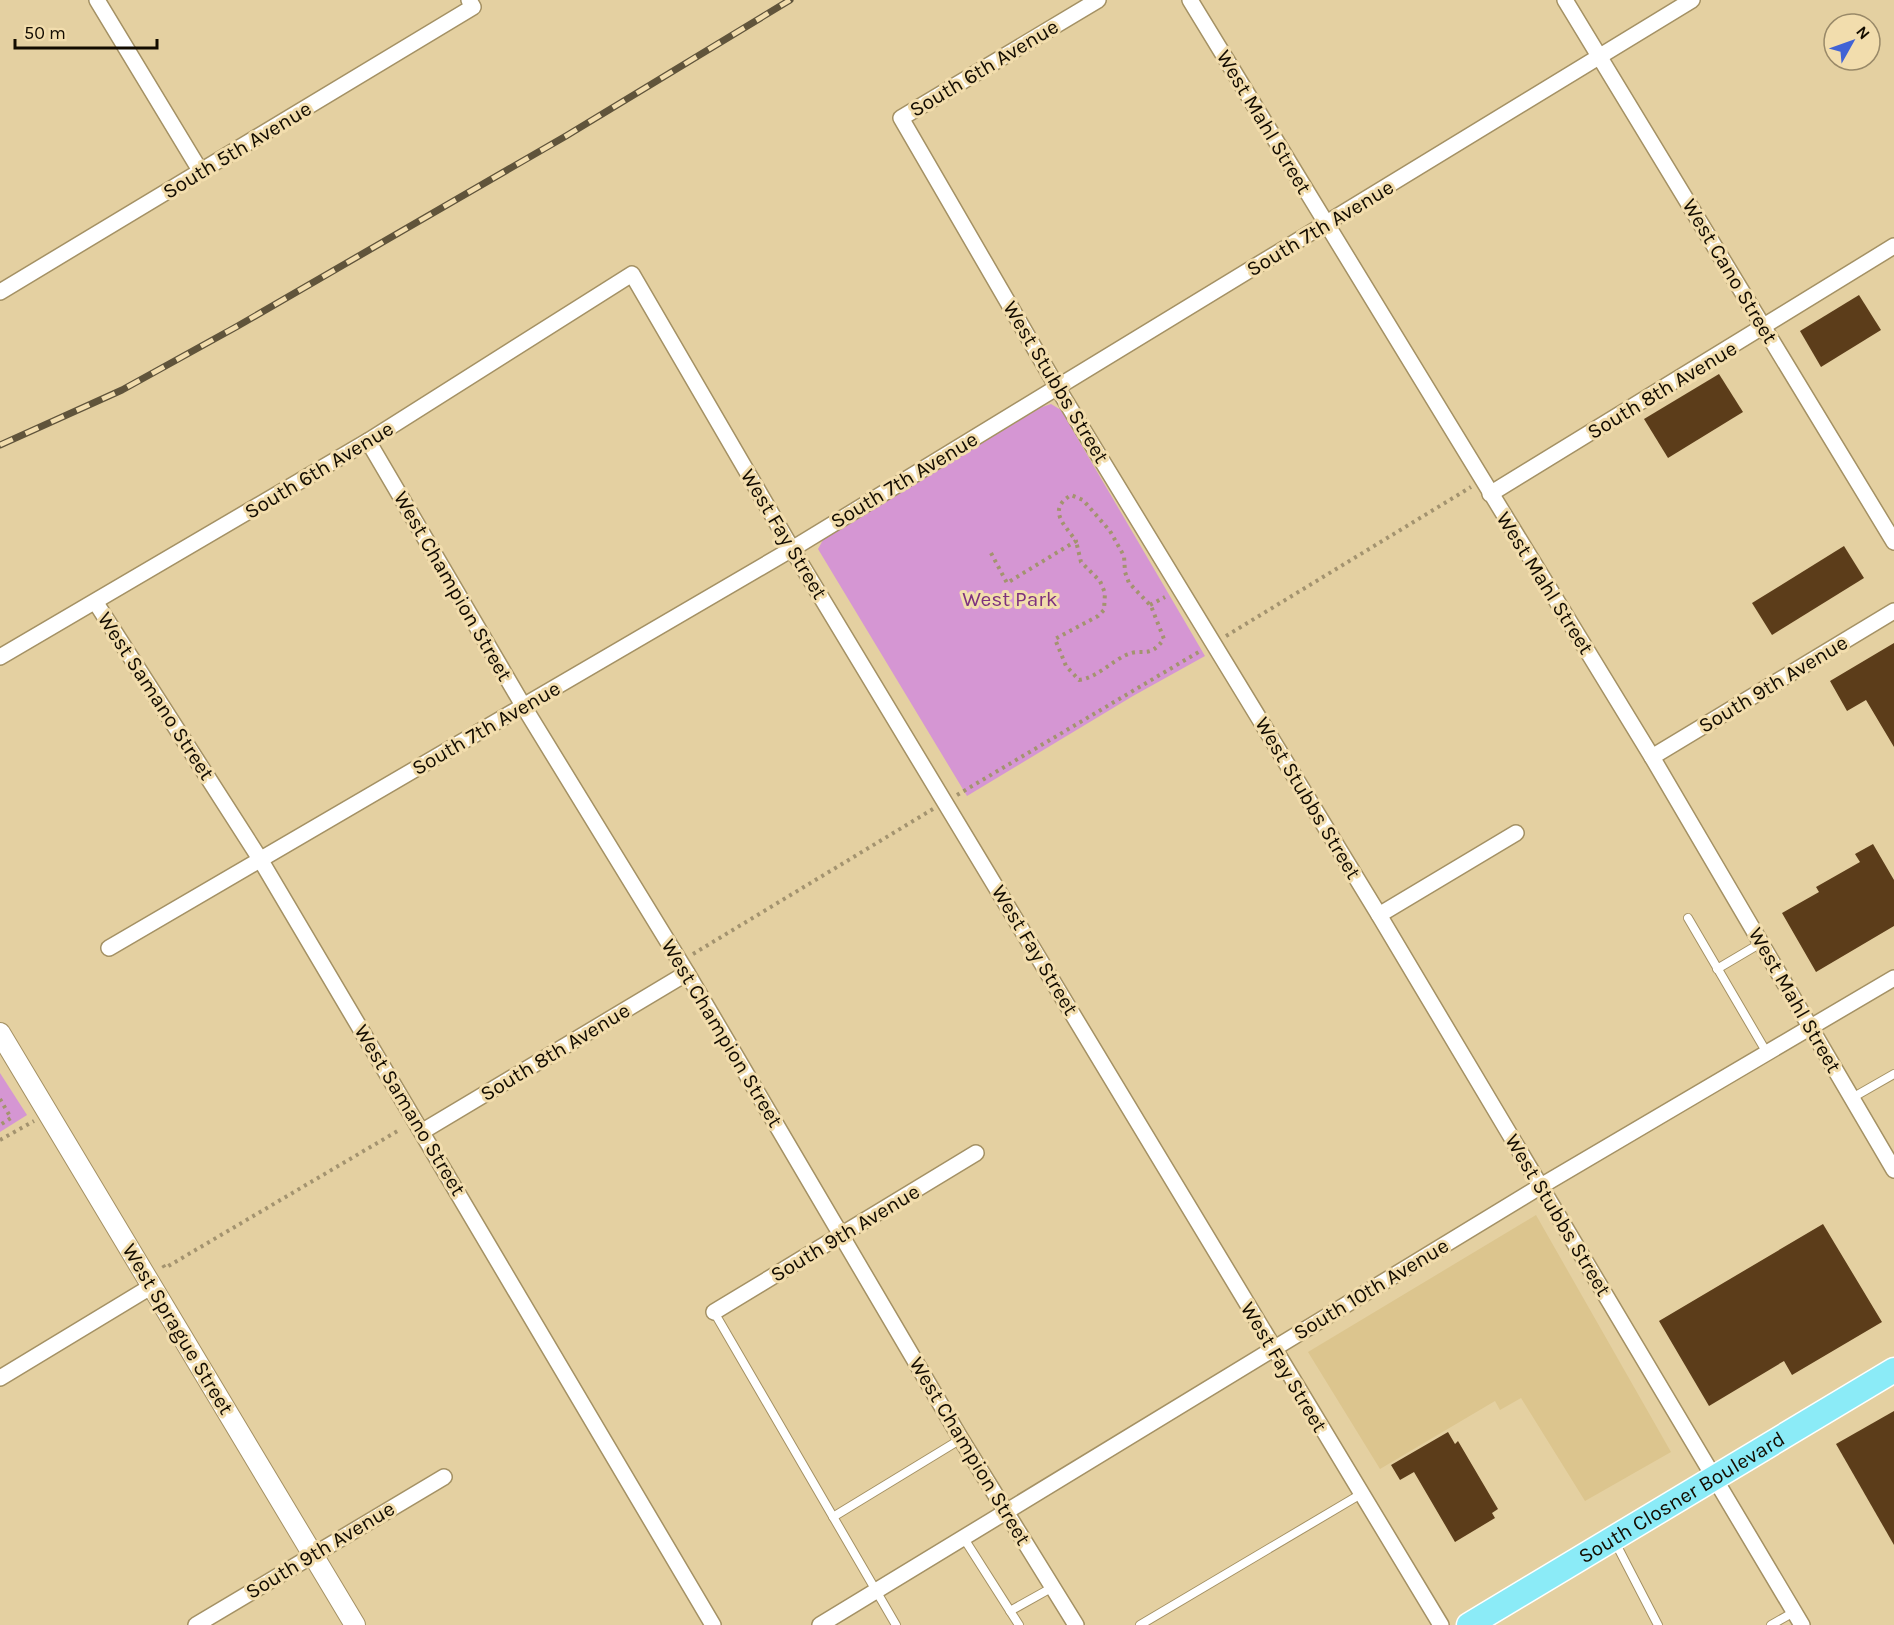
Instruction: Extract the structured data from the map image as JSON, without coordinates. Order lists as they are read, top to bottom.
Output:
{
  "streets": {
    "main road": ["South Closner Boulevard"],
    "street": [
      "South 6th Avenue",
      "West Mahl Street",
      "South 5th Avenue",
      "South 7th Avenue",
      "West Cano Street",
      "West Stubbs Street",
      "South 8th Avenue",
      "West Fay Street",
      "West Champion Street",
      "South 9th Avenue",
      "West Samano Street",
      "South 10th Avenue",
      "West Sprague Street"
    ]
  },
  "crossings": [
    ["South 6th Avenue", "West Stubbs Street"],
    ["South 6th Avenue", "West Fay Street"],
    ["South 6th Avenue", "West Champion Street"],
    ["South 6th Avenue", "West Samano Street"],
    ["West Mahl Street", "South 7th Avenue"],
    ["West Mahl Street", "South 8th Avenue"],
    ["West Mahl Street", "South 9th Avenue"],
    ["West Mahl Street", "South 10th Avenue"],
    ["South 7th Avenue", "West Cano Street"],
    ["South 7th Avenue", "West Stubbs Street"],
    ["South 7th Avenue", "West Fay Street"],
    ["South 7th Avenue", "West Champion Street"],
    ["South 7th Avenue", "West Samano Street"],
    ["West Cano Street", "South 8th Avenue"],
    ["West Stubbs Street", "South 10th Avenue"],
    ["West Stubbs Street", "South Closner Boulevard"],
    ["South 8th Avenue", "West Champion Street"],
    ["South 8th Avenue", "West Samano Street"],
    ["West Fay Street", "South 10th Avenue"],
    ["West Champion Street", "South 9th Avenue"],
    ["West Champion Street", "South 10th Avenue"],
    ["South 9th Avenue", "West Sprague Street"]
  ],
  "parks": ["West Park"],
  "scale_bar": "50 m",
  "north": "top right"
}
